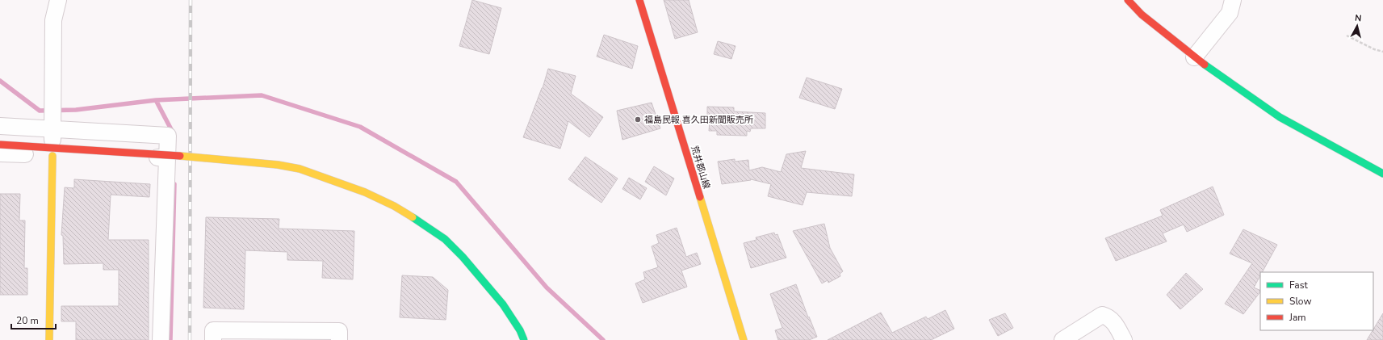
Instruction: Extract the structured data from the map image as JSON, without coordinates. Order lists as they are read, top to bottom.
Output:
{
  "streets": {
    "street": ["荒井郡山線"]
  },
  "places": ["福島民報 喜久田新聞販売所"],
  "legend": ["Fast", "Slow", "Jam"],
  "scale_bar": "20 m",
  "north": "top"
}
